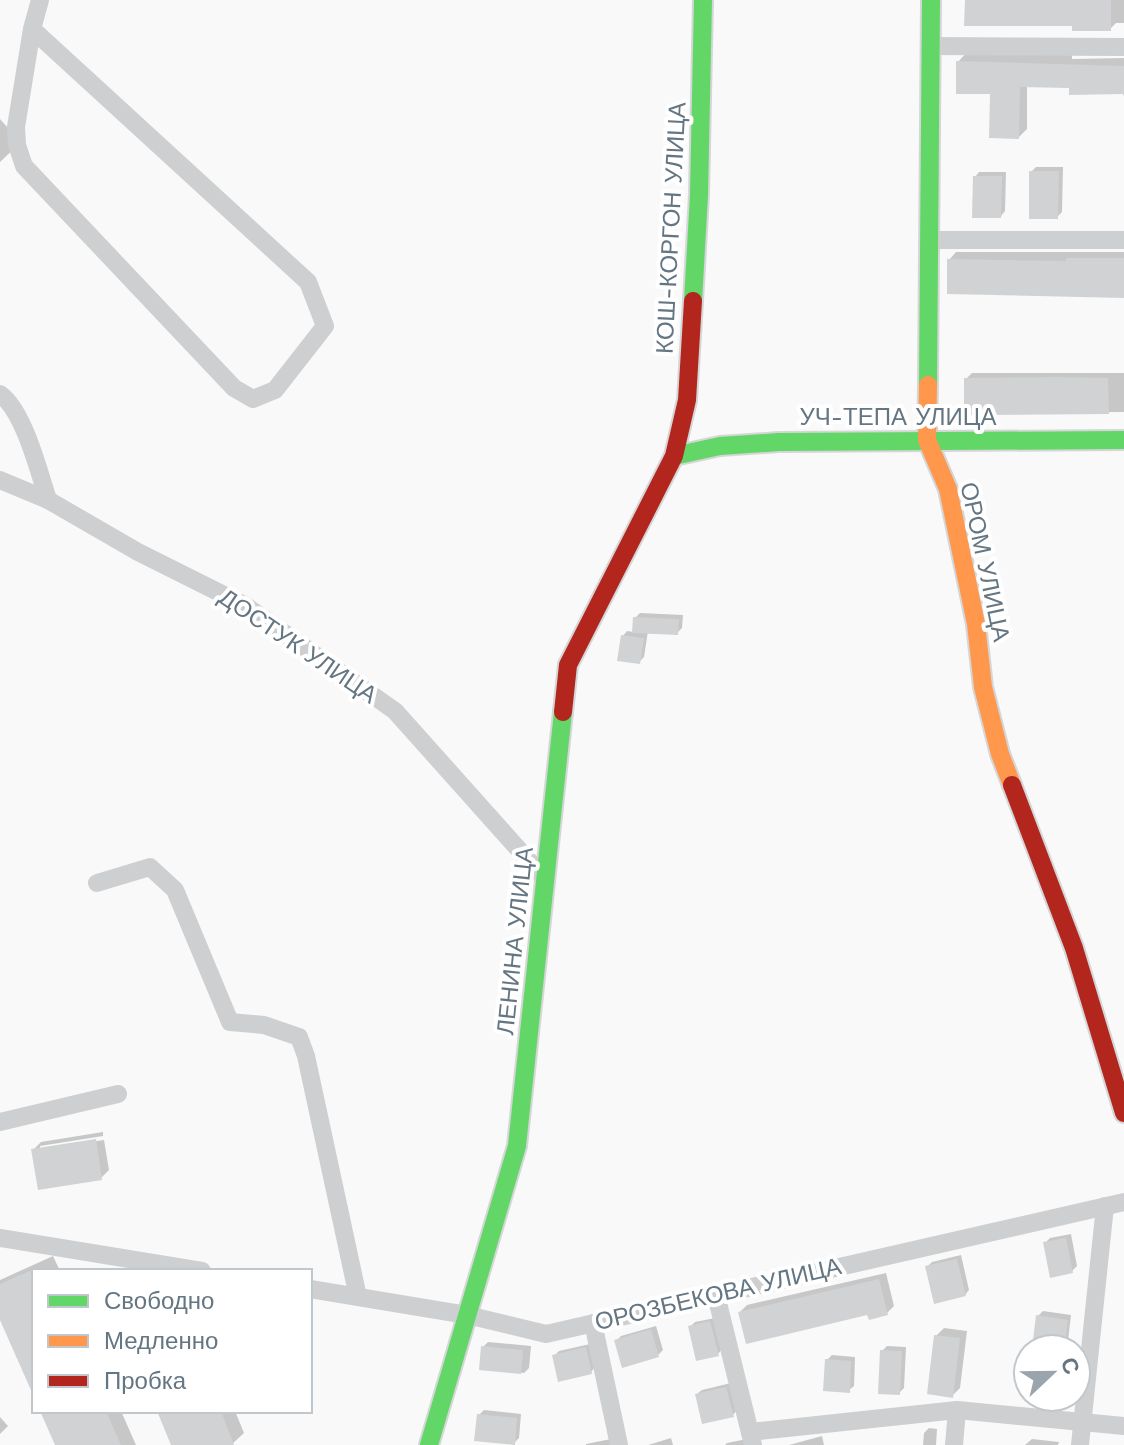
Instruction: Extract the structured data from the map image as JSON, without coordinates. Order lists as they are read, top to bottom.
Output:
{
  "streets": {
    "street": [
      "КОШ-КОРГОН УЛИЦА",
      "УЧ-ТЕПА УЛИЦА",
      "ОРОМ УЛИЦА",
      "ДОСТУК УЛИЦА",
      "ЛЕНИНА УЛИЦА",
      "ОРОЗБЕКОВА УЛИЦА"
    ]
  },
  "crossings": [
    ["КОШ-КОРГОН УЛИЦА", "УЧ-ТЕПА УЛИЦА"],
    ["КОШ-КОРГОН УЛИЦА", "ЛЕНИНА УЛИЦА"],
    ["УЧ-ТЕПА УЛИЦА", "ОРОМ УЛИЦА"],
    ["УЧ-ТЕПА УЛИЦА", "ЛЕНИНА УЛИЦА"],
    ["ДОСТУК УЛИЦА", "ЛЕНИНА УЛИЦА"],
    ["ЛЕНИНА УЛИЦА", "ОРОЗБЕКОВА УЛИЦА"]
  ],
  "legend": ["Свободно", "Медленно", "Пробка"],
  "north": "right"
}
